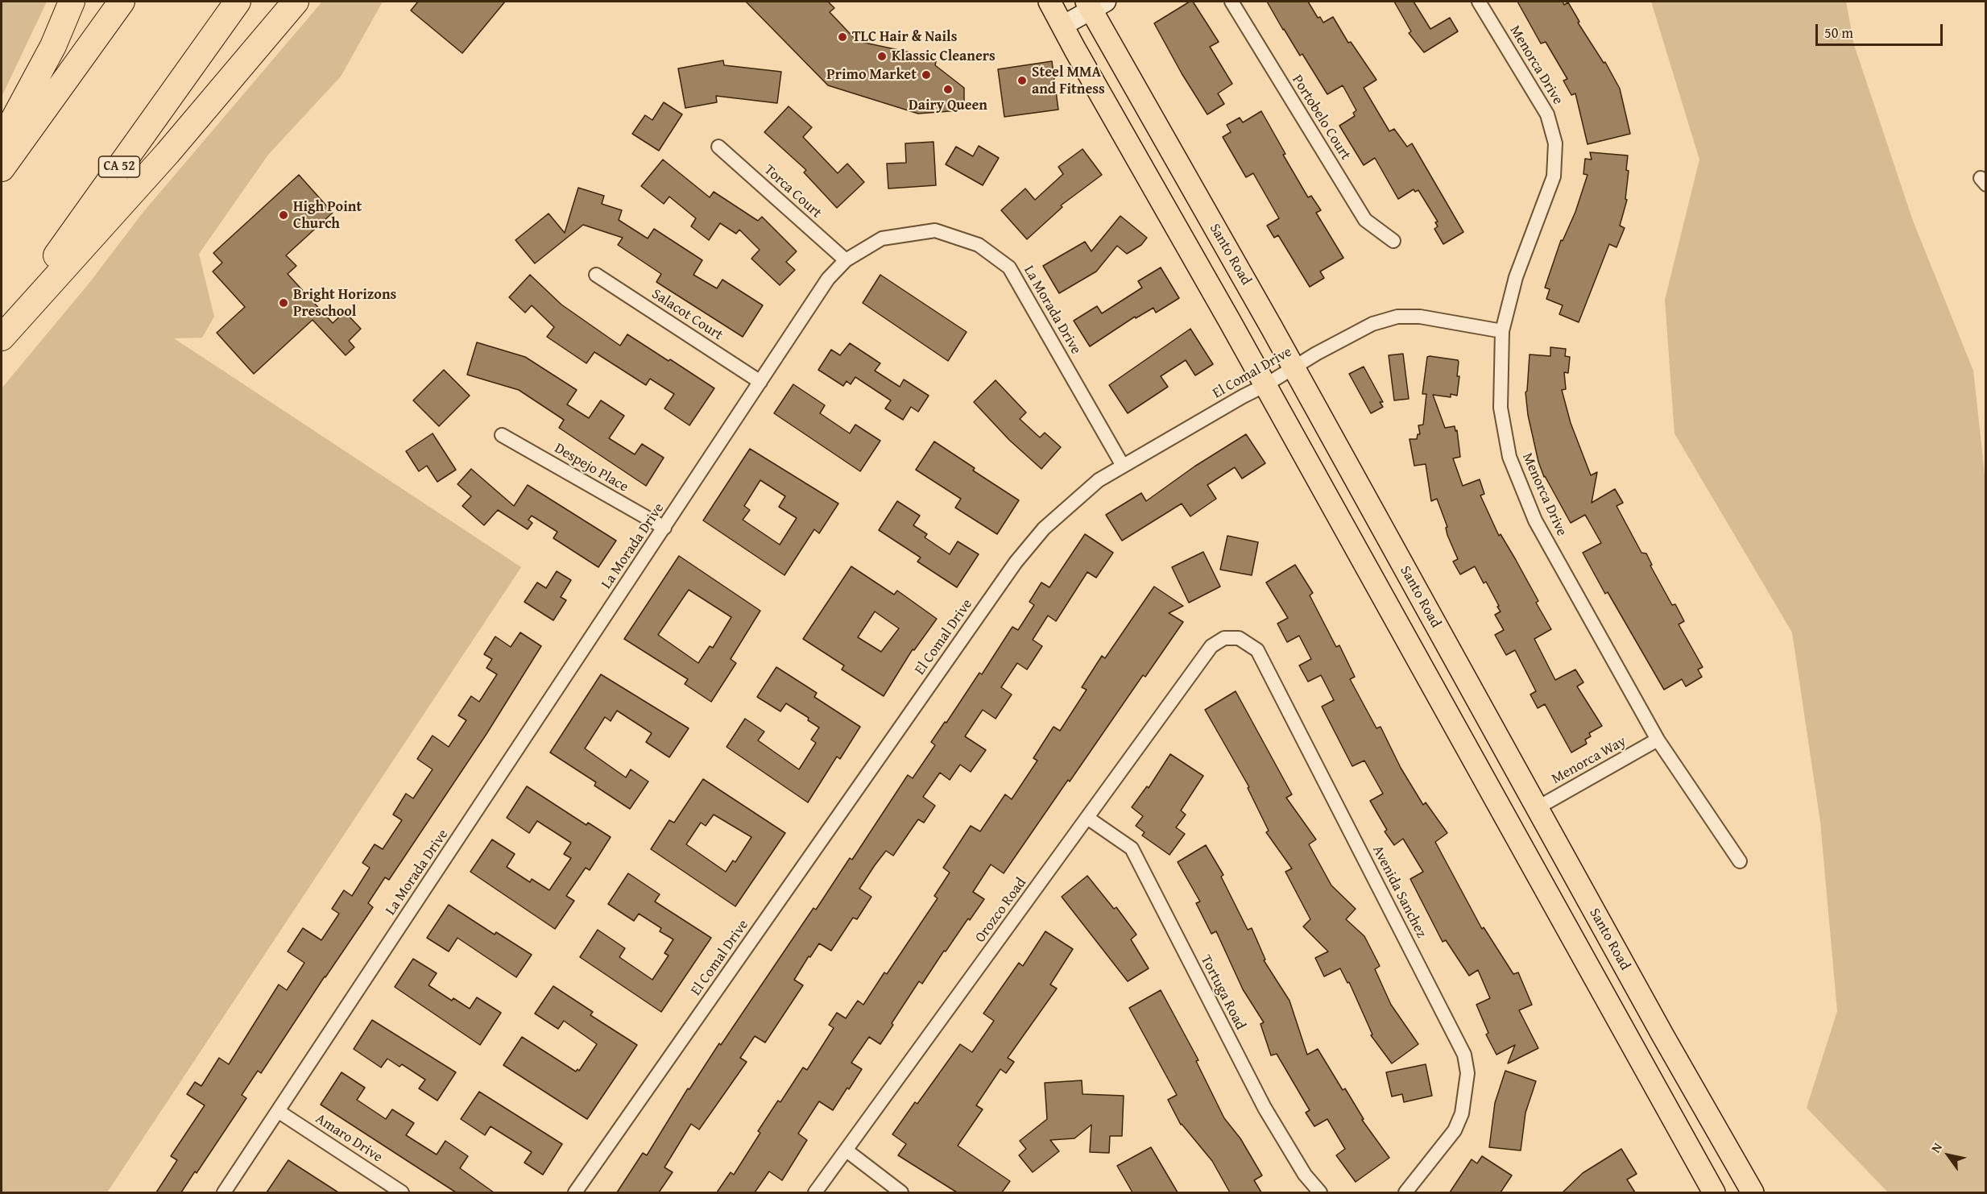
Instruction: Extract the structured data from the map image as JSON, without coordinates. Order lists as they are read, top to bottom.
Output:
{
  "streets": {
    "highway": ["CA 52"],
    "main road": ["Santo Road"],
    "street": [
      "Menorca Drive",
      "Portobelo Court",
      "Torca Court",
      "La Morada Drive",
      "Salacot Court",
      "El Comal Drive",
      "Despejo Place",
      "Menorca Way",
      "Avenida Sanchez",
      "Orozco Road",
      "Tortuga Road",
      "Amaro Drive"
    ]
  },
  "crossings": [
    ["Menorca Drive", "El Comal Drive"],
    ["Menorca Drive", "Menorca Way"],
    ["Torca Court", "La Morada Drive"],
    ["Santo Road", "El Comal Drive"],
    ["Santo Road", "Menorca Way"],
    ["La Morada Drive", "Salacot Court"],
    ["La Morada Drive", "El Comal Drive"],
    ["La Morada Drive", "Despejo Place"],
    ["La Morada Drive", "Amaro Drive"],
    ["Avenida Sanchez", "Orozco Road"],
    ["Orozco Road", "Tortuga Road"]
  ],
  "places": [
    "TLC Hair & Nails",
    "Klassic Cleaners",
    "Primo Market",
    "Steel MMA and Fitness",
    "Dairy Queen",
    "High Point Church",
    "Bright Horizons Preschool"
  ],
  "scale_bar": "50 m",
  "north": "top left"
}
